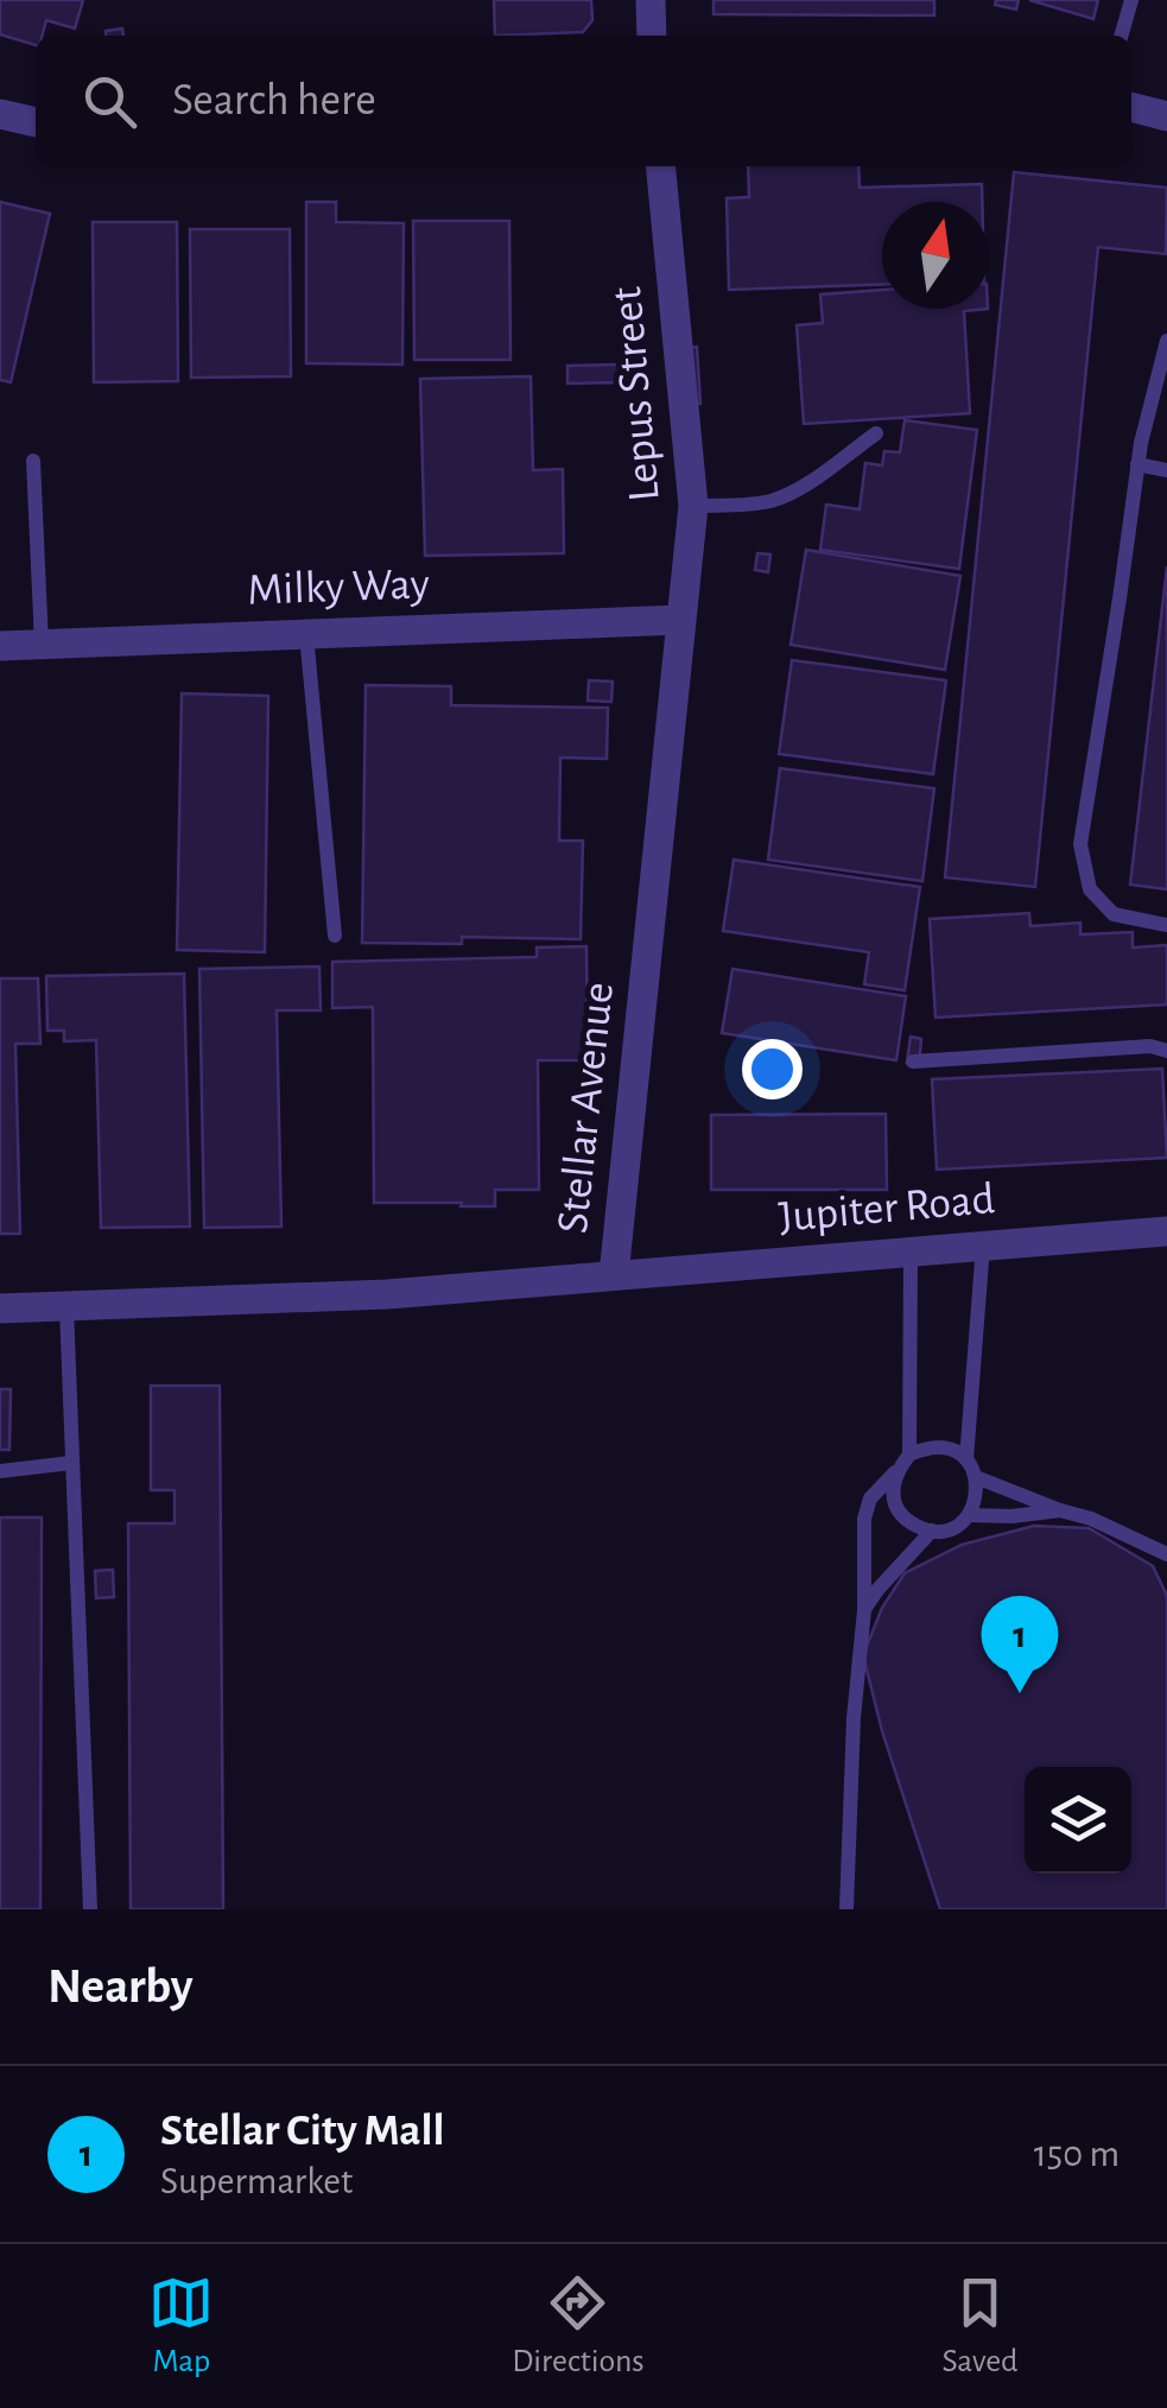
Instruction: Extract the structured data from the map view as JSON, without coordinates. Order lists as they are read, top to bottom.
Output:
{
  "streets": {
    "street": [
      "Lepus Street",
      "Milky Way",
      "Stellar Avenue",
      "Jupiter Road"
    ]
  },
  "crossings": [
    ["Lepus Street", "Milky Way"],
    ["Lepus Street", "Stellar Avenue"],
    ["Milky Way", "Stellar Avenue"],
    ["Stellar Avenue", "Jupiter Road"]
  ],
  "north": "top",
  "page": {
    "search": "Search here",
    "pins": "1",
    "heading": "Nearby",
    "list": [
      {
        "mark": "1",
        "name": "Stellar City Mall",
        "note": "Supermarket",
        "value": "150 m"
      }
    ],
    "nav": ["Map", "Directions", "Saved"]
  }
}
